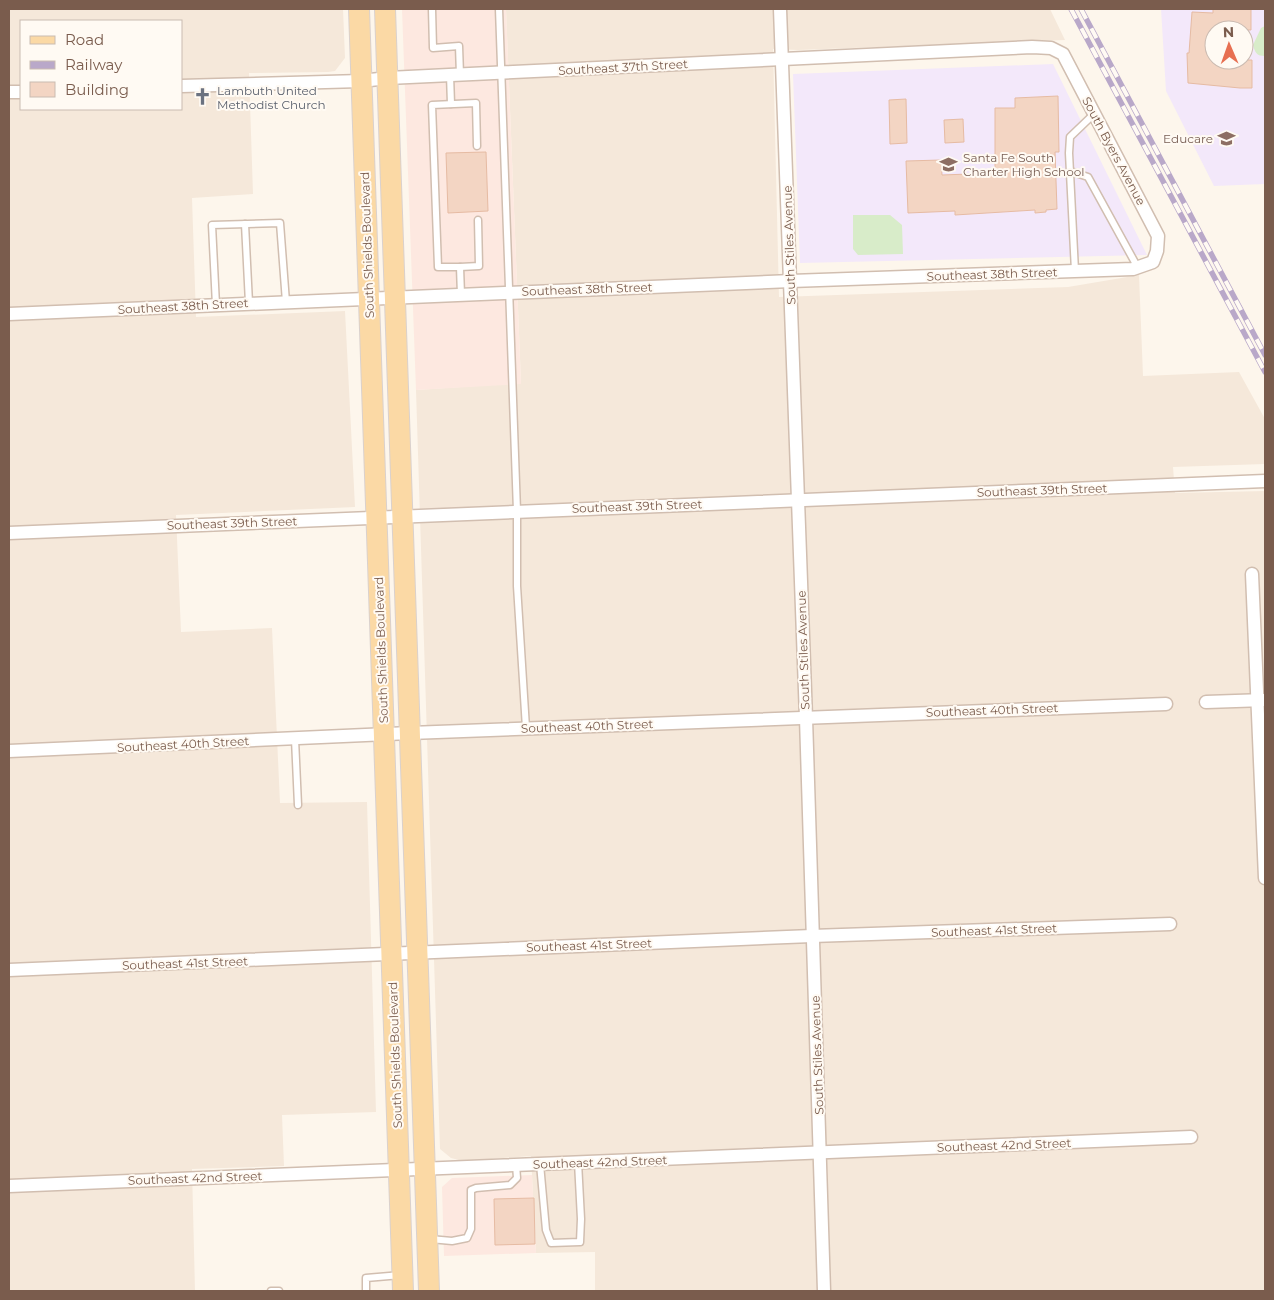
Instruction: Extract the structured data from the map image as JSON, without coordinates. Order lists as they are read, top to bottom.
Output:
{
  "streets": {
    "main road": ["South Shields Boulevard"],
    "street": [
      "Southeast 37th Street",
      "South Byers Avenue",
      "South Stiles Avenue",
      "Southeast 38th Street",
      "Southeast 39th Street",
      "Southeast 40th Street",
      "Southeast 41st Street",
      "Southeast 42nd Street"
    ]
  },
  "crossings": [
    ["Southeast 37th Street", "South Byers Avenue"],
    ["Southeast 37th Street", "South Shields Boulevard"],
    ["Southeast 37th Street", "South Stiles Avenue"],
    ["South Byers Avenue", "Southeast 38th Street"],
    ["South Shields Boulevard", "Southeast 38th Street"],
    ["South Shields Boulevard", "Southeast 39th Street"],
    ["South Shields Boulevard", "Southeast 40th Street"],
    ["South Shields Boulevard", "Southeast 41st Street"],
    ["South Shields Boulevard", "Southeast 42nd Street"],
    ["South Stiles Avenue", "Southeast 38th Street"],
    ["South Stiles Avenue", "Southeast 39th Street"],
    ["South Stiles Avenue", "Southeast 40th Street"],
    ["South Stiles Avenue", "Southeast 41st Street"],
    ["South Stiles Avenue", "Southeast 42nd Street"]
  ],
  "places": {
    "church": ["Lambuth United Methodist Church"],
    "school or university": ["Educare", "Santa Fe South Charter High School"]
  },
  "legend": ["Road", "Railway", "Building"],
  "north": "top"
}
